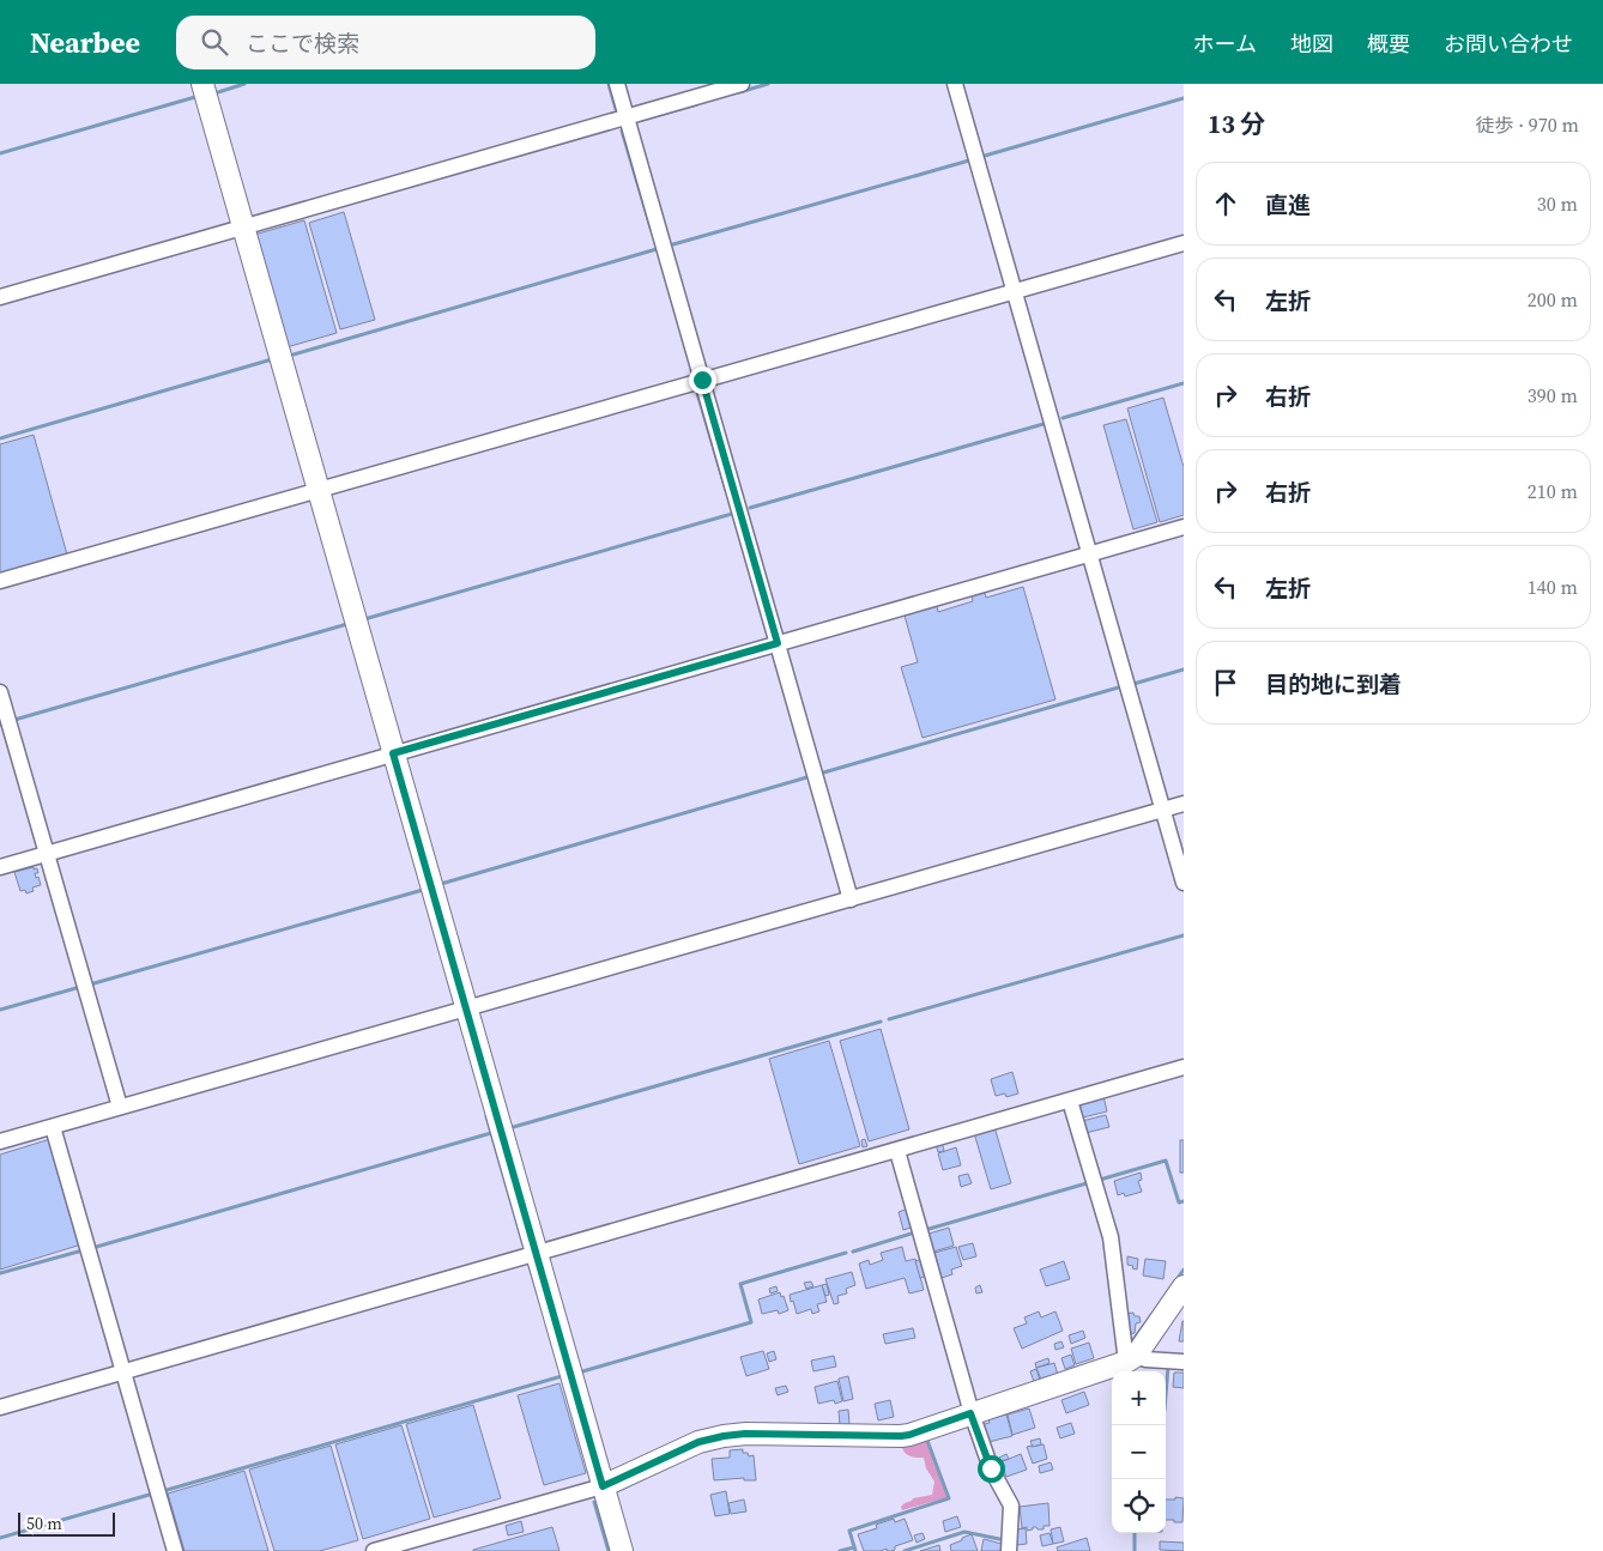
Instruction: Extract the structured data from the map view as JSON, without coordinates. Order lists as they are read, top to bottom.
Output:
{
  "scale_bar": "50 m",
  "page": {
    "header": "Nearbee",
    "search": "ここで検索",
    "nav": [
      "ホーム",
      "地図",
      "概要",
      "お問い合わせ"
    ],
    "heading": ["13 分", "徒歩 · 970 m"],
    "list": [
      ["直進", "30 m"],
      ["左折", "200 m"],
      ["右折", "390 m"],
      ["右折", "210 m"],
      ["左折", "140 m"],
      "目的地に到着"
    ],
    "map_buttons": ["+", "−"],
    "scale": "50 m"
  }
}
